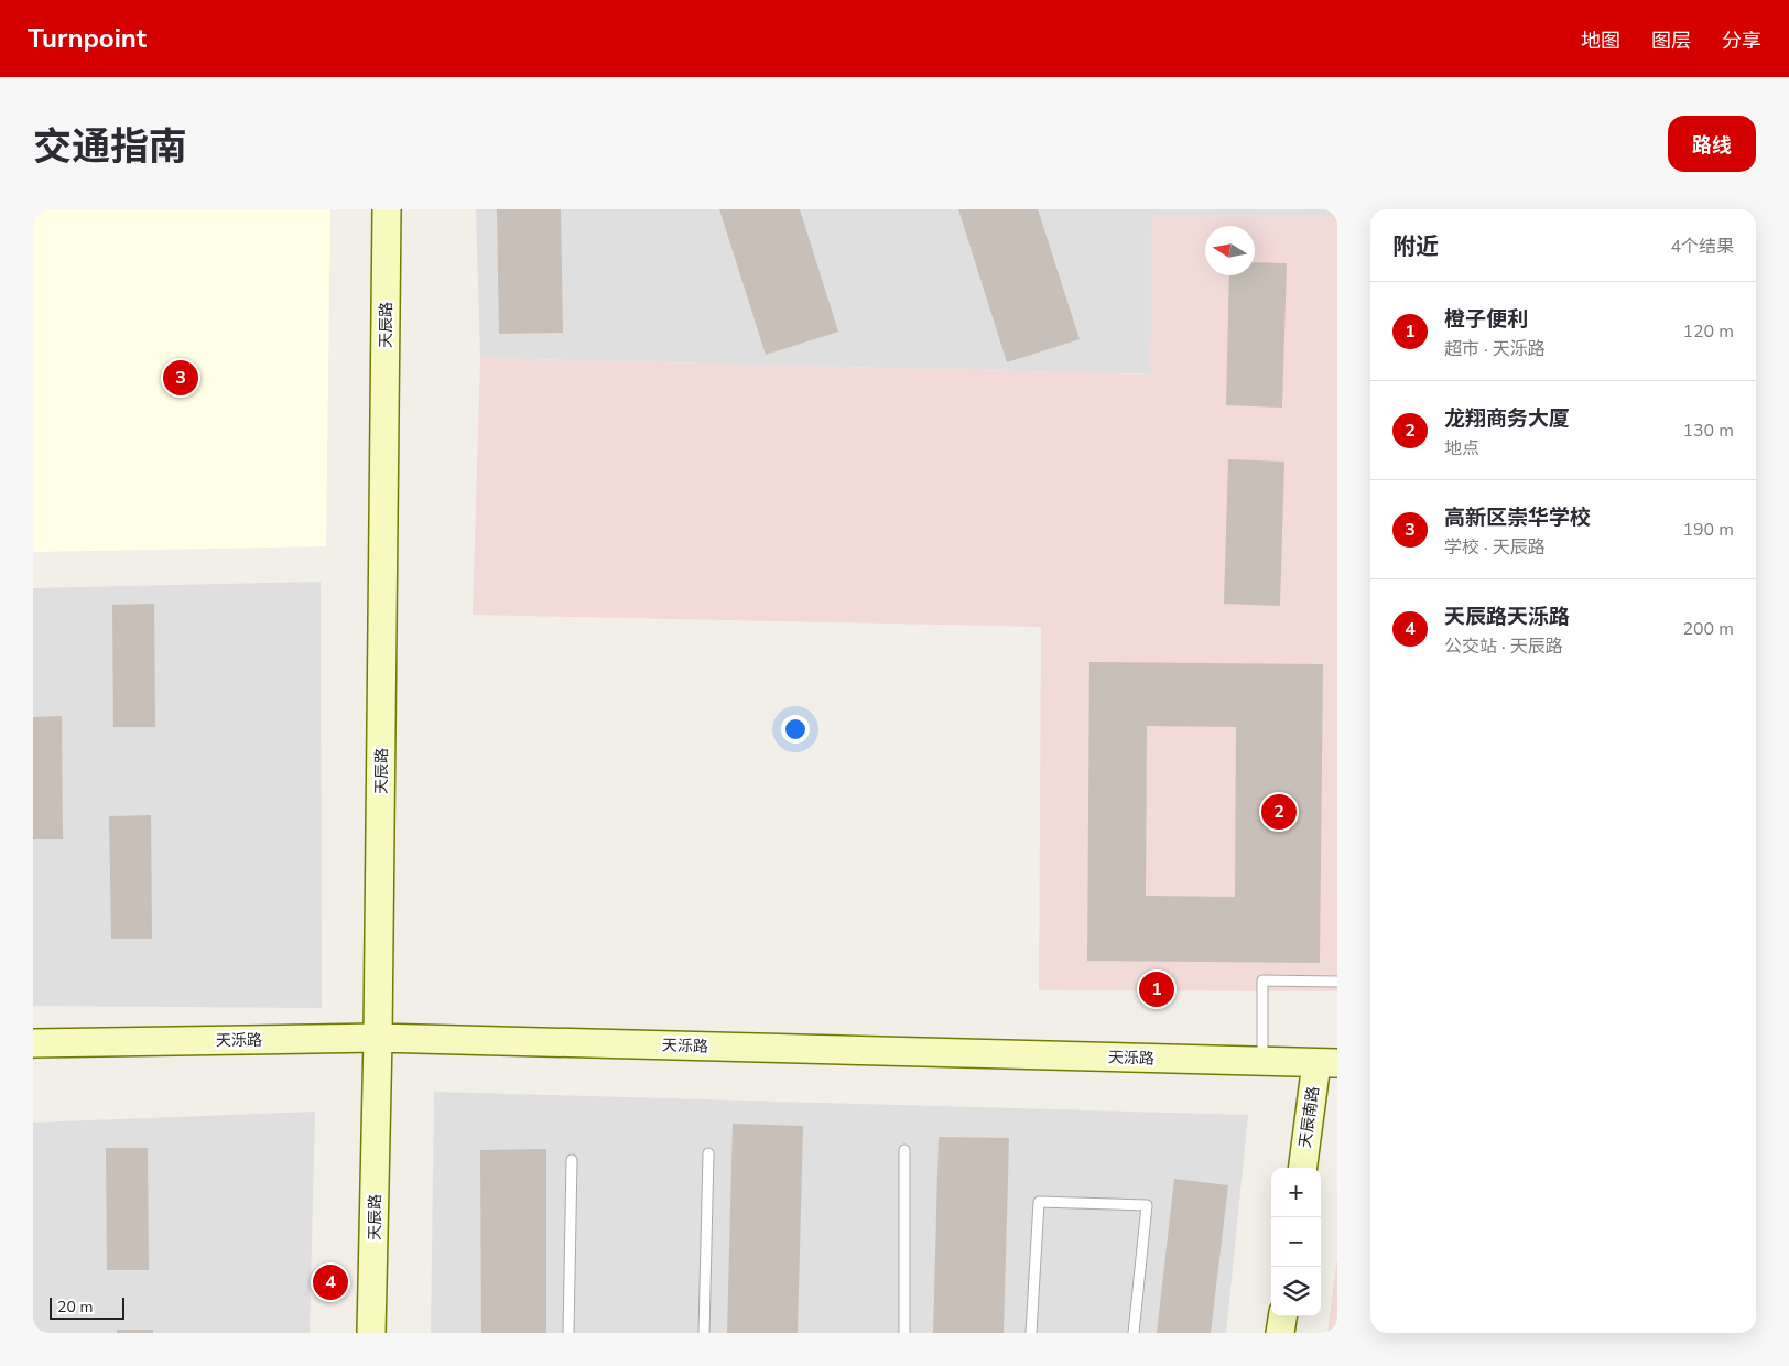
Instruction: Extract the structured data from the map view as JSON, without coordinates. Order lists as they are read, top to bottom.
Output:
{
  "streets": {
    "street": ["天辰路", "天泺路", "天辰南路"]
  },
  "crossings": [
    ["天辰路", "天泺路"],
    ["天泺路", "天辰南路"]
  ],
  "scale_bar": "20 m",
  "north": "left",
  "page": {
    "header": "Turnpoint",
    "nav": ["地图", "图层", "分享"],
    "title": "交通指南",
    "buttons": "路线",
    "heading": ["附近", "4个结果"],
    "list": [
      {
        "mark": "1",
        "name": "橙子便利",
        "note": "超市 · 天泺路",
        "value": "120 m"
      },
      {
        "mark": "2",
        "name": "龙翔商务大厦",
        "note": "地点",
        "value": "130 m"
      },
      {
        "mark": "3",
        "name": "高新区崇华学校",
        "note": "学校 · 天辰路",
        "value": "190 m"
      },
      {
        "mark": "4",
        "name": "天辰路天泺路",
        "note": "公交站 · 天辰路",
        "value": "200 m"
      }
    ],
    "pins": [
      "3",
      "2",
      "1",
      "4"
    ],
    "map_buttons": ["+", "−"],
    "scale": "20 m"
  }
}
